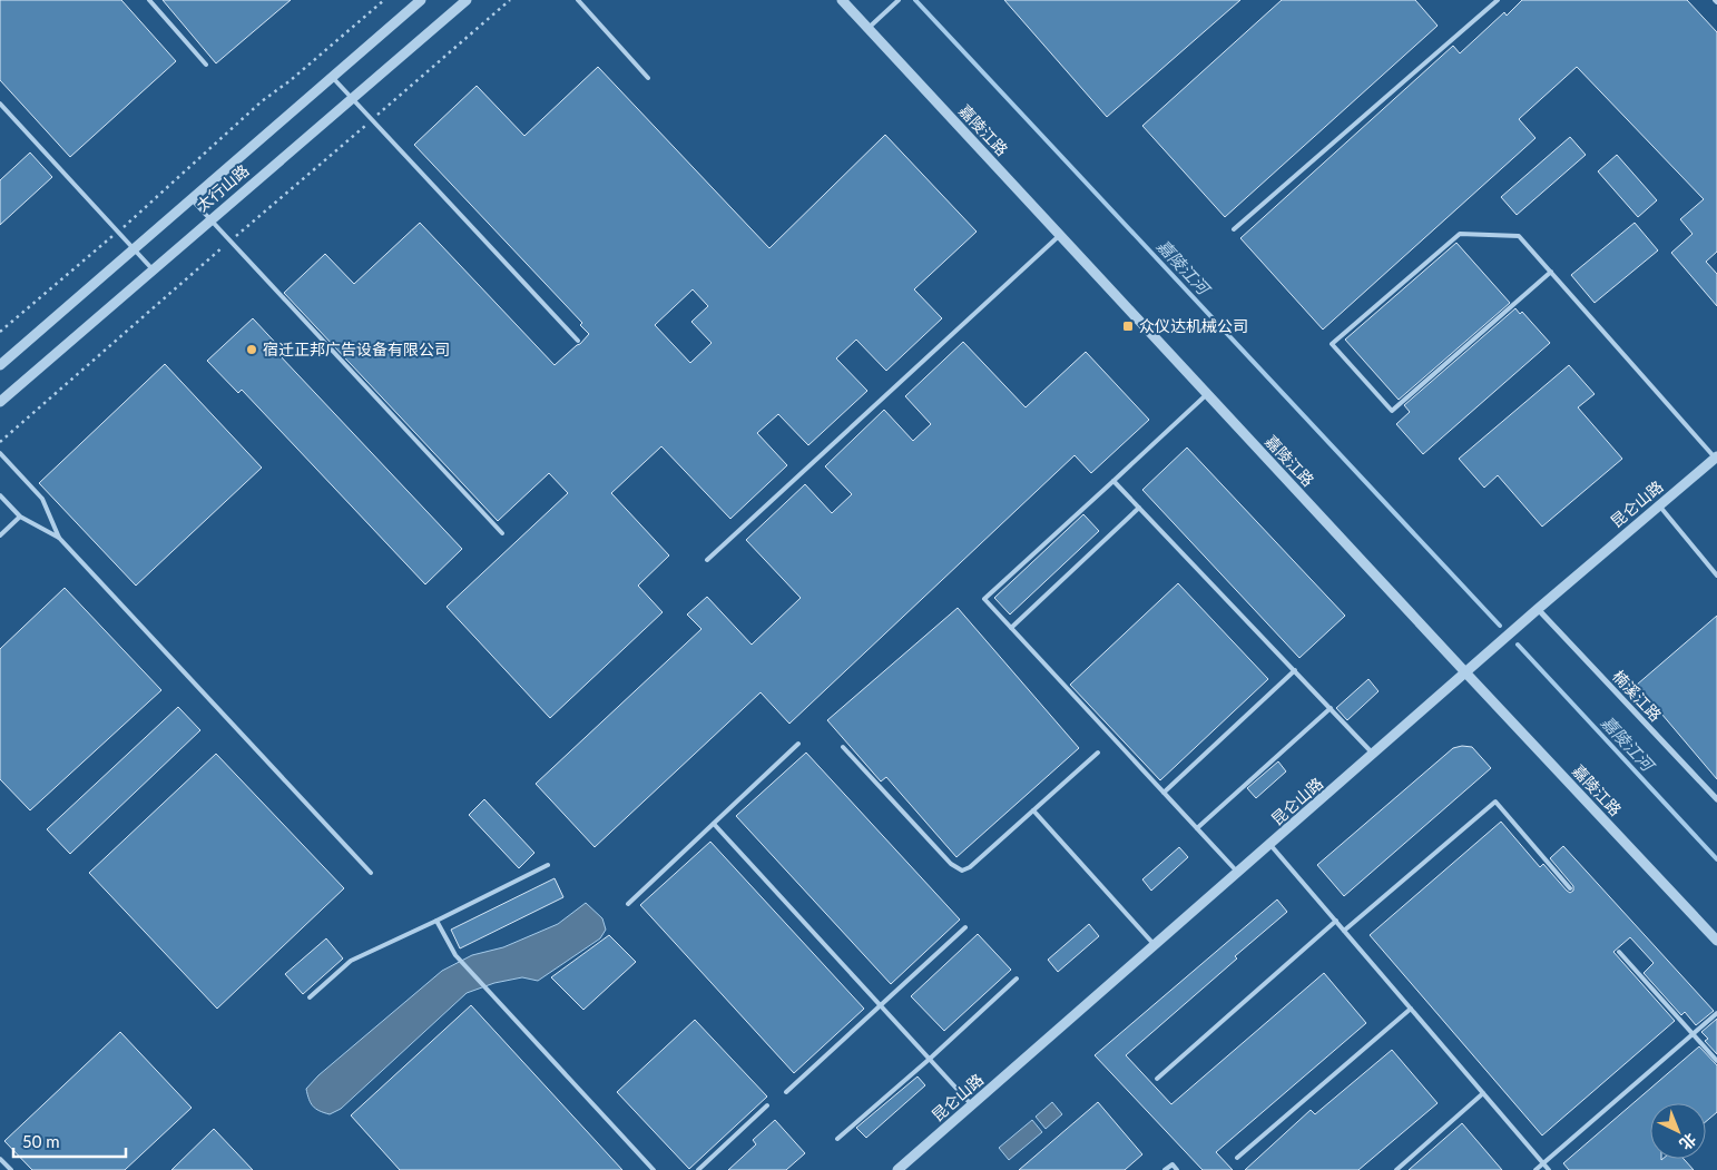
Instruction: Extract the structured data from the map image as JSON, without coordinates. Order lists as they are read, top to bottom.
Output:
{
  "streets": {
    "street": [
      "嘉陵江路",
      "太行山路",
      "昆仑山路",
      "楠溪江路"
    ]
  },
  "crossings": [
    ["嘉陵江路", "昆仑山路"],
    ["昆仑山路", "楠溪江路"]
  ],
  "water": ["嘉陵江河"],
  "places": {
    "transit": ["众仪达机械公司"],
    "other": ["宿迁正邦广告设备有限公司"]
  },
  "scale_bar": "50 m",
  "north": "bottom right"
}
